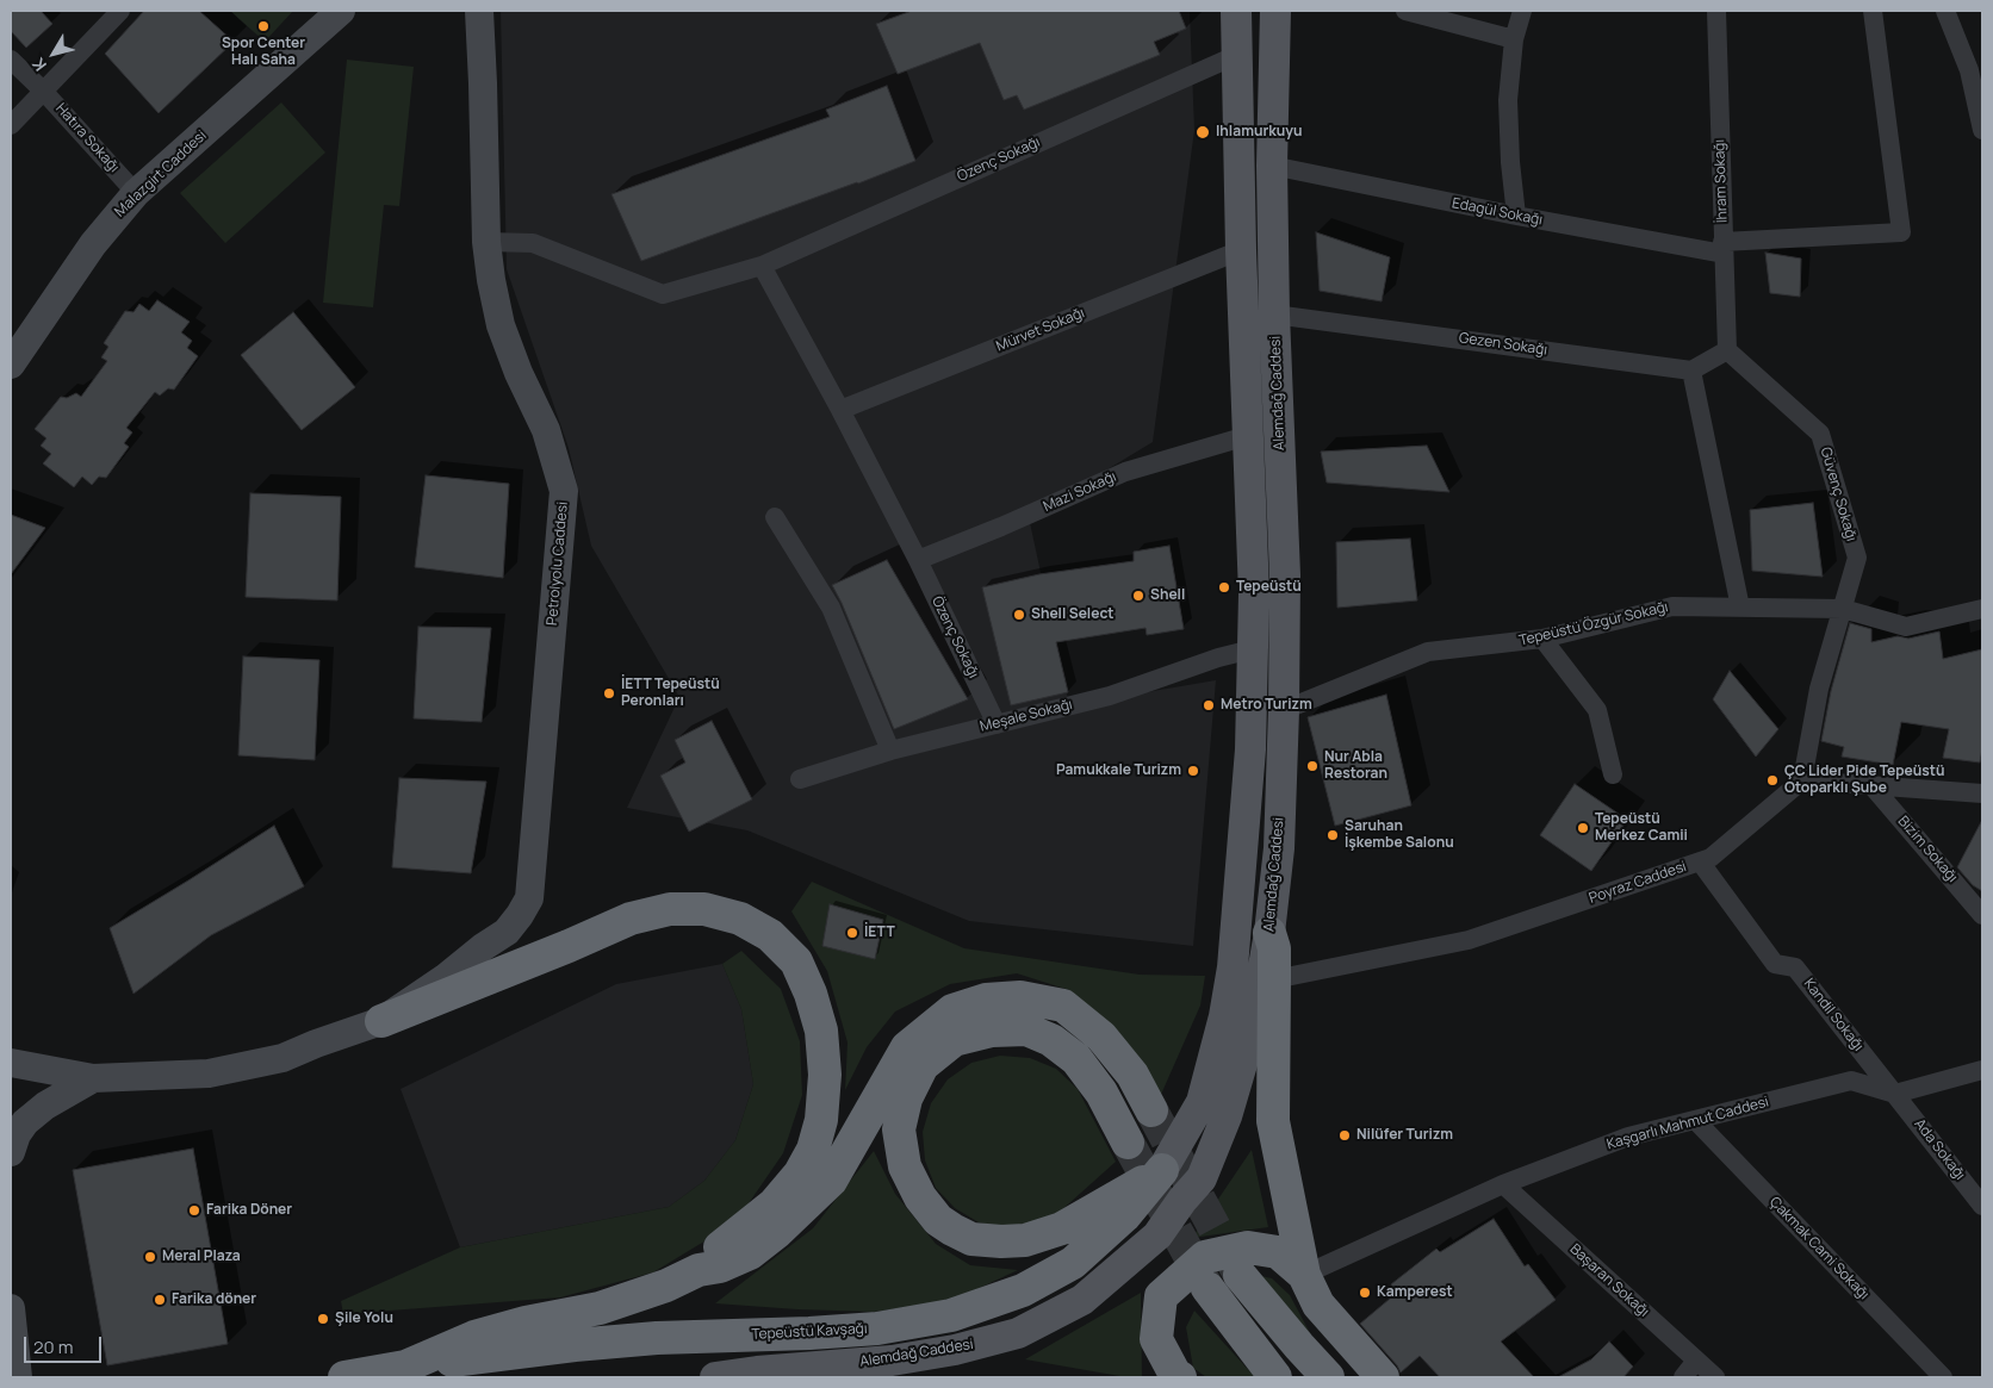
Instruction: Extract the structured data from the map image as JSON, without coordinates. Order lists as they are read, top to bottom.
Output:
{
  "streets": {
    "highway": ["Tepeüstü Kavşağı"],
    "main road": ["Malazgirt Caddesi", "Alemdağ Caddesi", "Petrolyolu Caddesi"],
    "street": [
      "Hatıra Sokağı",
      "Özenç Sokağı",
      "İhram Sokağı",
      "Edagül Sokağı",
      "Mürvet Sokağı",
      "Gezen Sokağı",
      "Mazi Sokağı",
      "Güvenç Sokağı",
      "Tepeüstü Özgür Sokağı",
      "Meşale Sokağı",
      "Bizim Sokağı",
      "Poyraz Caddesi",
      "Kandil Sokağı",
      "Kaşgarlı Mahmut Caddesi",
      "Ada Sokağı",
      "Çakmak Cami Sokağı",
      "Başaran Sokağı"
    ]
  },
  "crossings": [
    ["Hatıra Sokağı", "Malazgirt Caddesi"],
    ["Özenç Sokağı", "Mürvet Sokağı"],
    ["Özenç Sokağı", "Mazi Sokağı"],
    ["Özenç Sokağı", "Petrolyolu Caddesi"],
    ["Özenç Sokağı", "Meşale Sokağı"],
    ["İhram Sokağı", "Edagül Sokağı"],
    ["İhram Sokağı", "Güvenç Sokağı"],
    ["Edagül Sokağı", "Alemdağ Caddesi"],
    ["Gezen Sokağı", "Alemdağ Caddesi"],
    ["Alemdağ Caddesi", "Tepeüstü Özgür Sokağı"],
    ["Güvenç Sokağı", "Tepeüstü Özgür Sokağı"],
    ["Güvenç Sokağı", "Poyraz Caddesi"],
    ["Poyraz Caddesi", "Kandil Sokağı"],
    ["Kandil Sokağı", "Kaşgarlı Mahmut Caddesi"],
    ["Kandil Sokağı", "Ada Sokağı"],
    ["Kaşgarlı Mahmut Caddesi", "Ada Sokağı"],
    ["Kaşgarlı Mahmut Caddesi", "Çakmak Cami Sokağı"],
    ["Kaşgarlı Mahmut Caddesi", "Başaran Sokağı"]
  ],
  "places": [
    "Spor Center Halı Saha",
    "Ihlamurkuyu",
    "Tepeüstü",
    "Shell",
    "Shell Select",
    "İETT Tepeüstü Peronları",
    "Metro Turizm",
    "Nur Abla Restoran",
    "Pamukkale Turizm",
    "ÇC Lider Pide Tepeüstü Otoparklı Şube",
    "Tepeüstü Merkez Camii",
    "Saruhan İşkembe Salonu",
    "İETT",
    "Nilüfer Turizm",
    "Farika Döner",
    "Meral Plaza",
    "Kamperest",
    "Farika döner",
    "Şile Yolu"
  ],
  "scale_bar": "20 m",
  "north": "bottom left"
}
